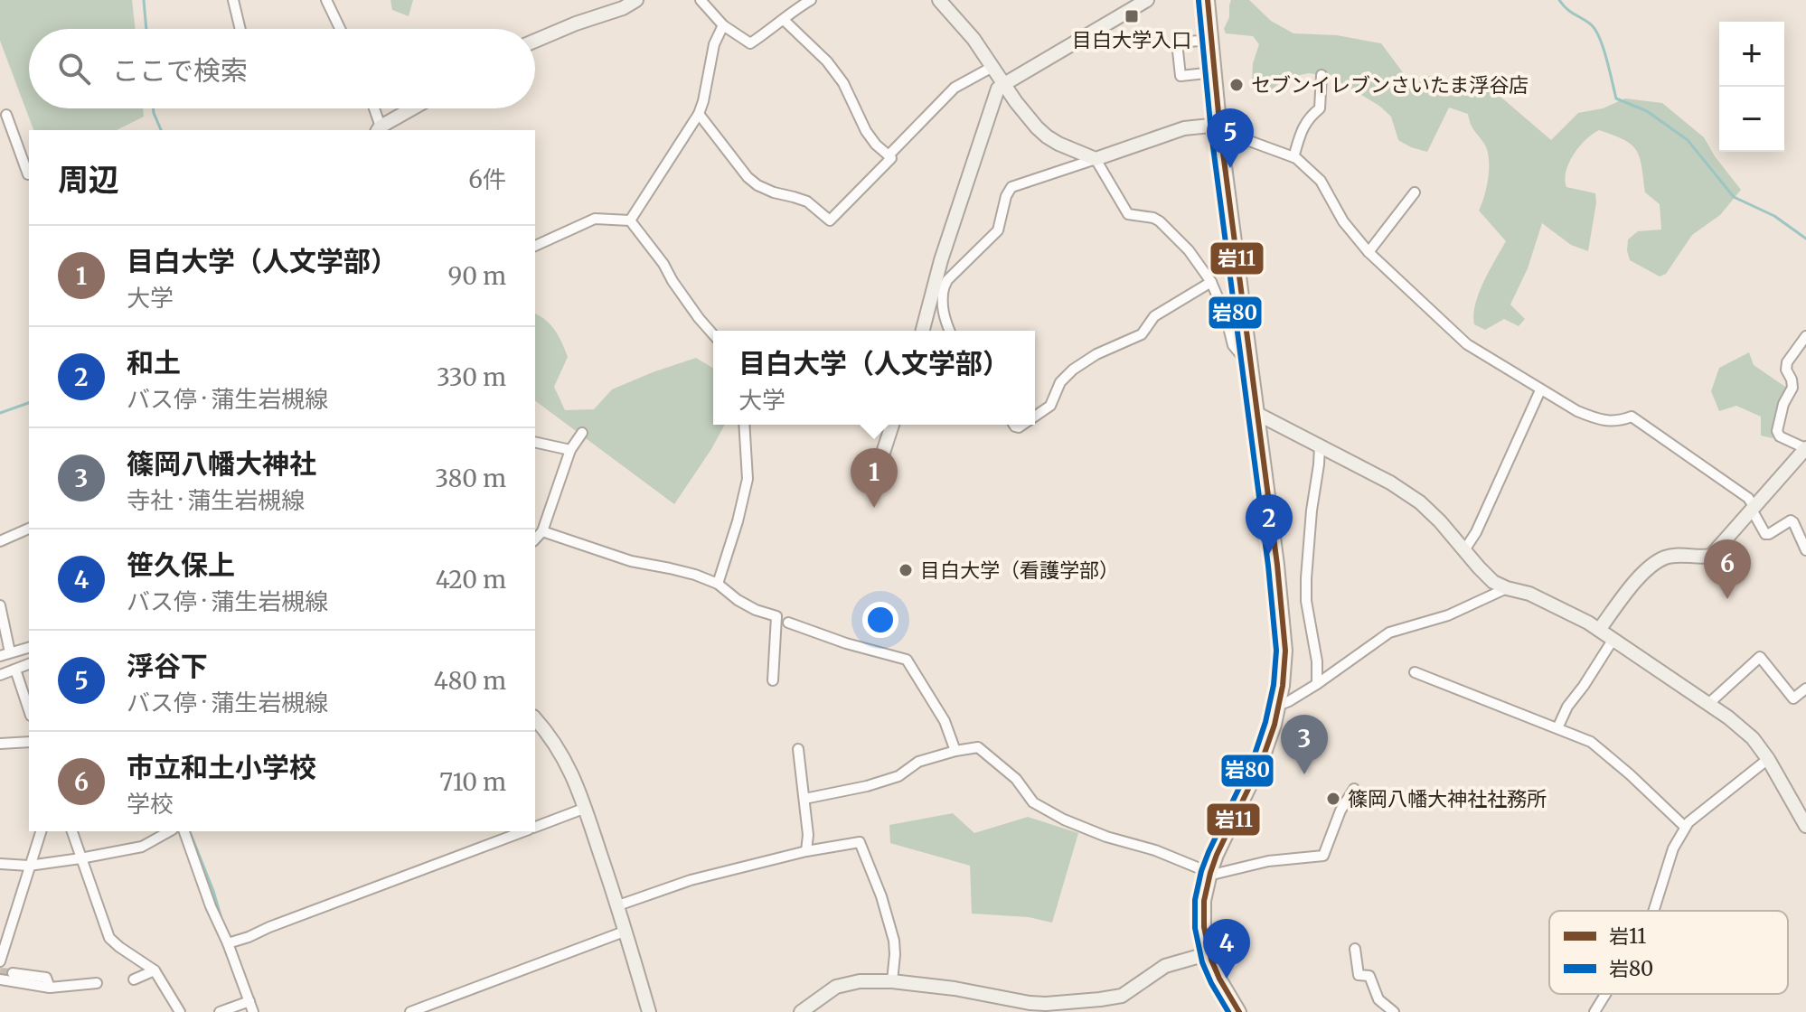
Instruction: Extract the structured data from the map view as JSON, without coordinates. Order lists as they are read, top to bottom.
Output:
{
  "places": {
    "transit": ["目白大学入口"],
    "other": ["セブンイレブンさいたま浮谷店", "目白大学（看護学部）", "篠岡八幡大神社社務所"]
  },
  "lines": ["transit line 岩11", "transit line 岩80"],
  "legend": ["岩11", "岩80"],
  "page": {
    "map_buttons": ["+", "−"],
    "search": "ここで検索",
    "pins": [
      "5",
      "1",
      "2",
      "6",
      "3",
      "4"
    ],
    "heading": ["周辺", "6件"],
    "list": [
      {
        "mark": "1",
        "name": "目白大学（人文学部）",
        "note": "大学",
        "value": "90 m"
      },
      {
        "mark": "2",
        "name": "和土",
        "note": "バス停 · 蒲生岩槻線",
        "value": "330 m"
      },
      {
        "mark": "3",
        "name": "篠岡八幡大神社",
        "note": "寺社 · 蒲生岩槻線",
        "value": "380 m"
      },
      {
        "mark": "4",
        "name": "笹久保上",
        "note": "バス停 · 蒲生岩槻線",
        "value": "420 m"
      },
      {
        "mark": "5",
        "name": "浮谷下",
        "note": "バス停 · 蒲生岩槻線",
        "value": "480 m"
      },
      {
        "mark": "6",
        "name": "市立和土小学校",
        "note": "学校",
        "value": "710 m"
      }
    ],
    "popup": ["目白大学（人文学部）", "大学"]
  }
}
